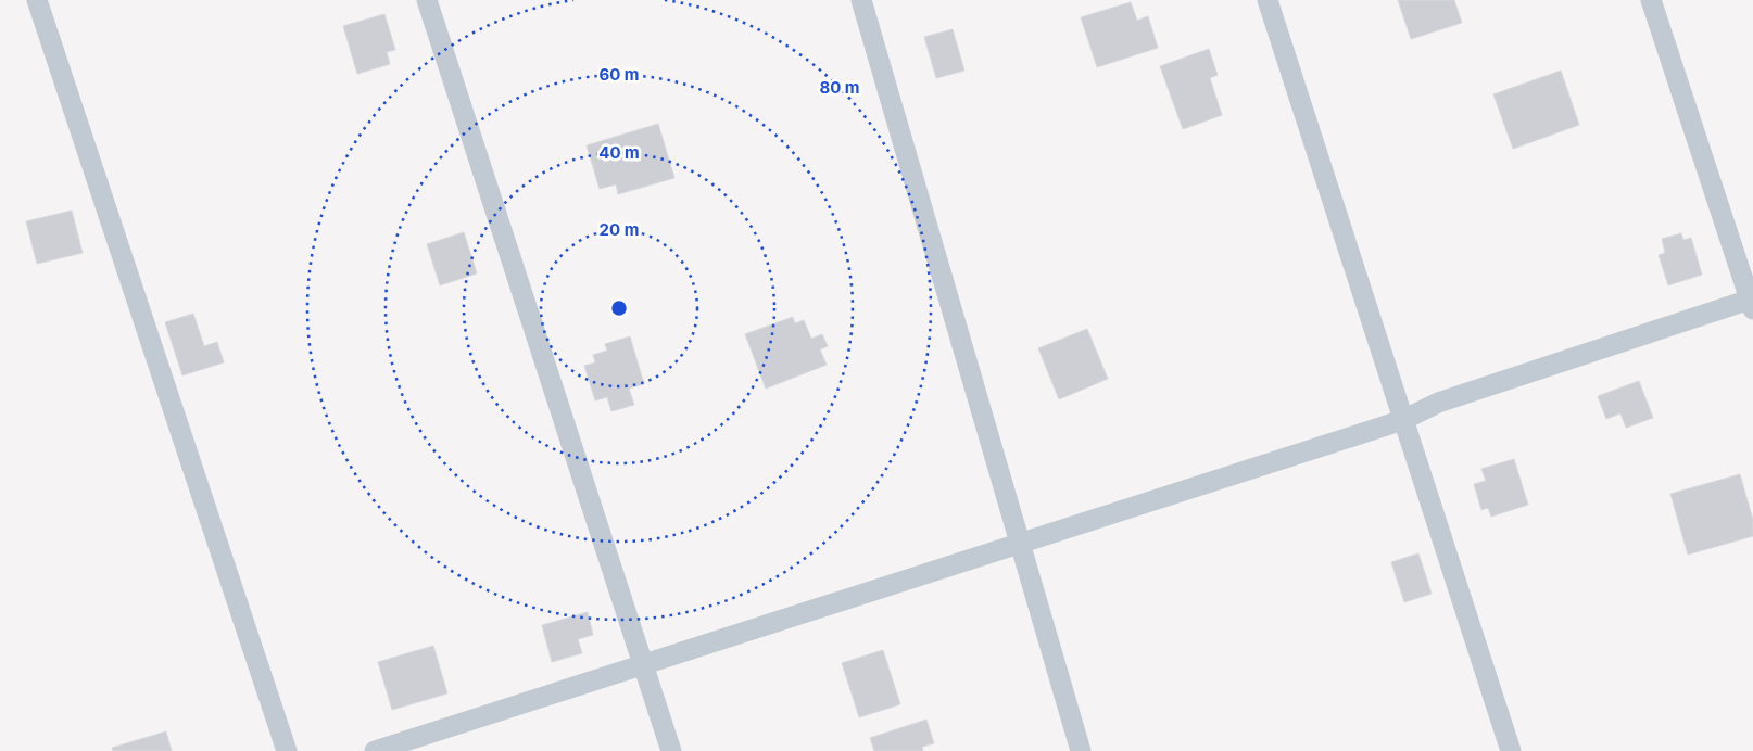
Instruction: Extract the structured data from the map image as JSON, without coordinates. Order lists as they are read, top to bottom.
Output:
{
  "rings": [
    "60 m",
    "80 m",
    "40 m",
    "20 m"
  ]
}
